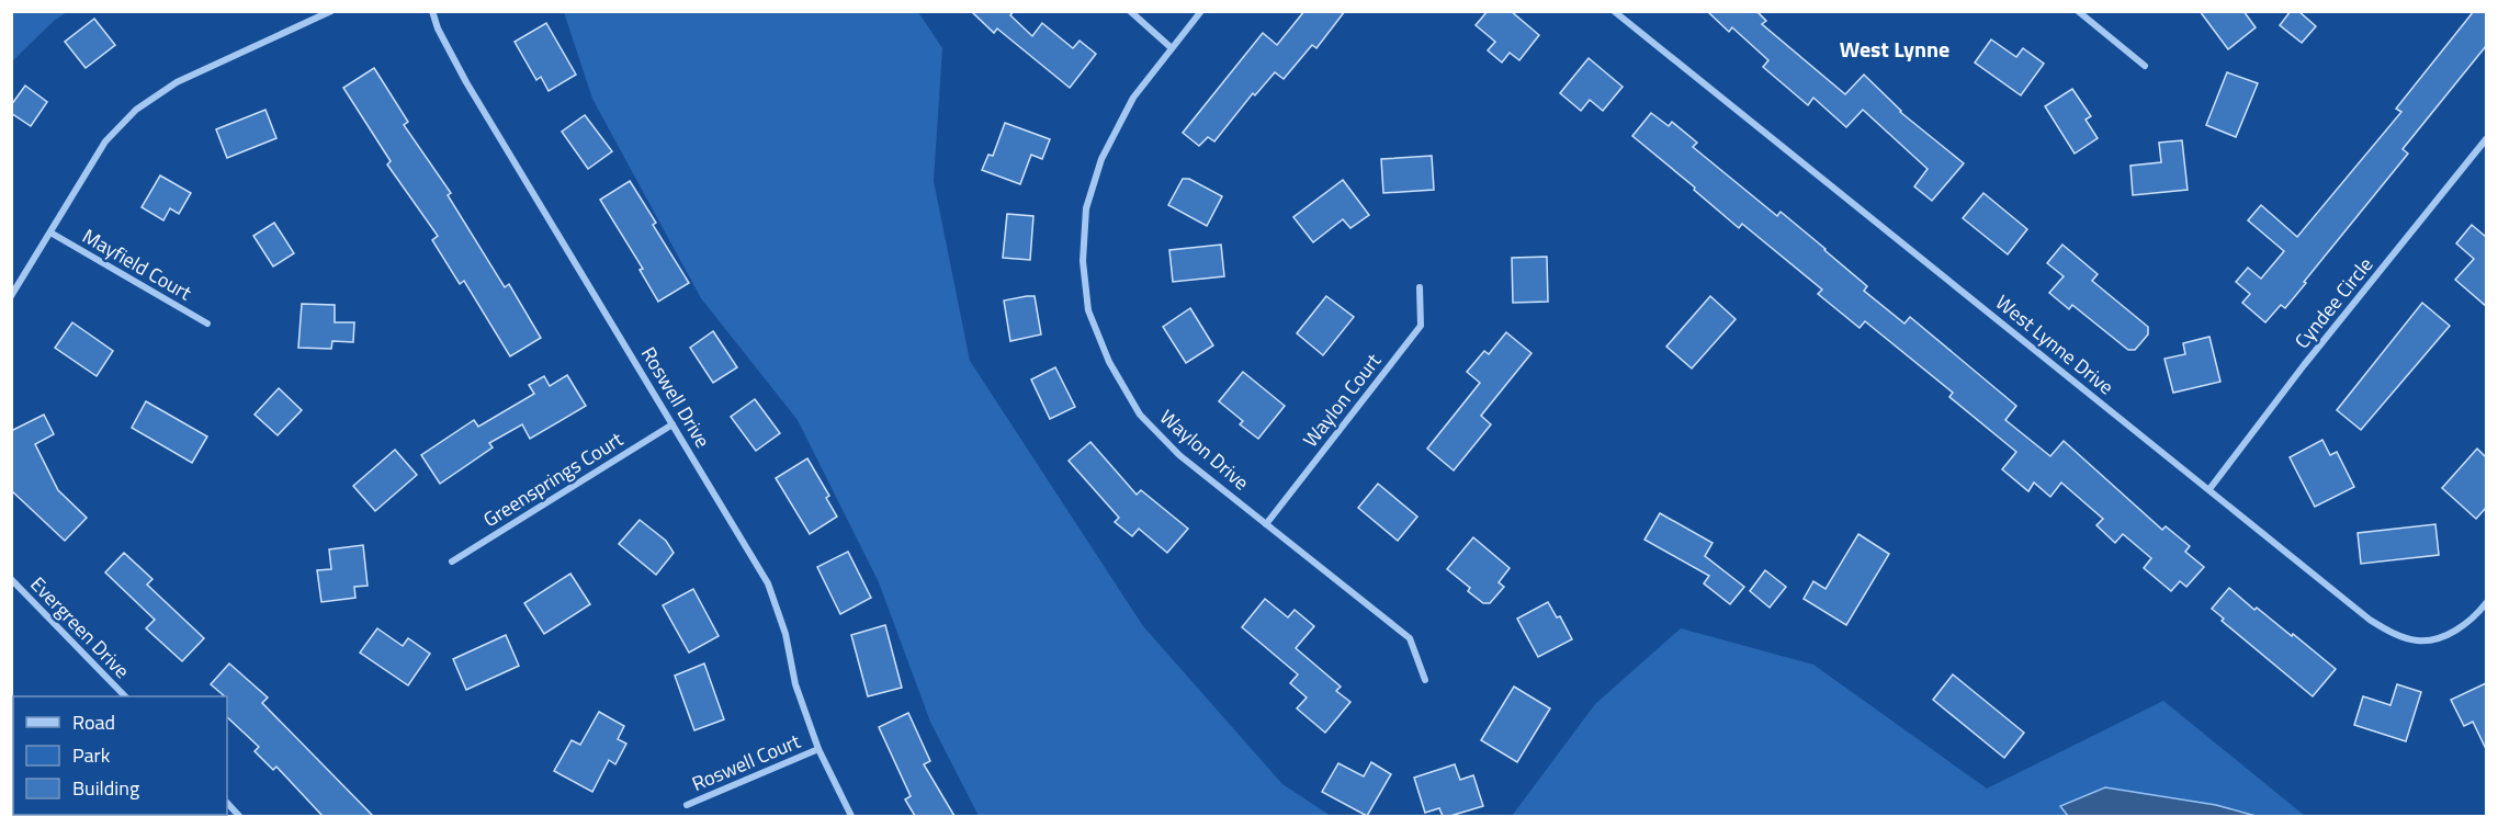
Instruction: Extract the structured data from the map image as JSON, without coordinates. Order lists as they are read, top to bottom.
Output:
{
  "streets": {
    "street": [
      "Mayfield Court",
      "Cyndee Circle",
      "West Lynne Drive",
      "Roswell Drive",
      "Waylon Court",
      "Waylon Drive",
      "Greensprings Court",
      "Evergreen Drive",
      "Roswell Court"
    ]
  },
  "crossings": [
    ["Cyndee Circle", "West Lynne Drive"],
    ["Roswell Drive", "Greensprings Court"],
    ["Roswell Drive", "Roswell Court"],
    ["Waylon Court", "Waylon Drive"]
  ],
  "districts": ["West Lynne"],
  "legend": ["Road", "Park", "Building"]
}
